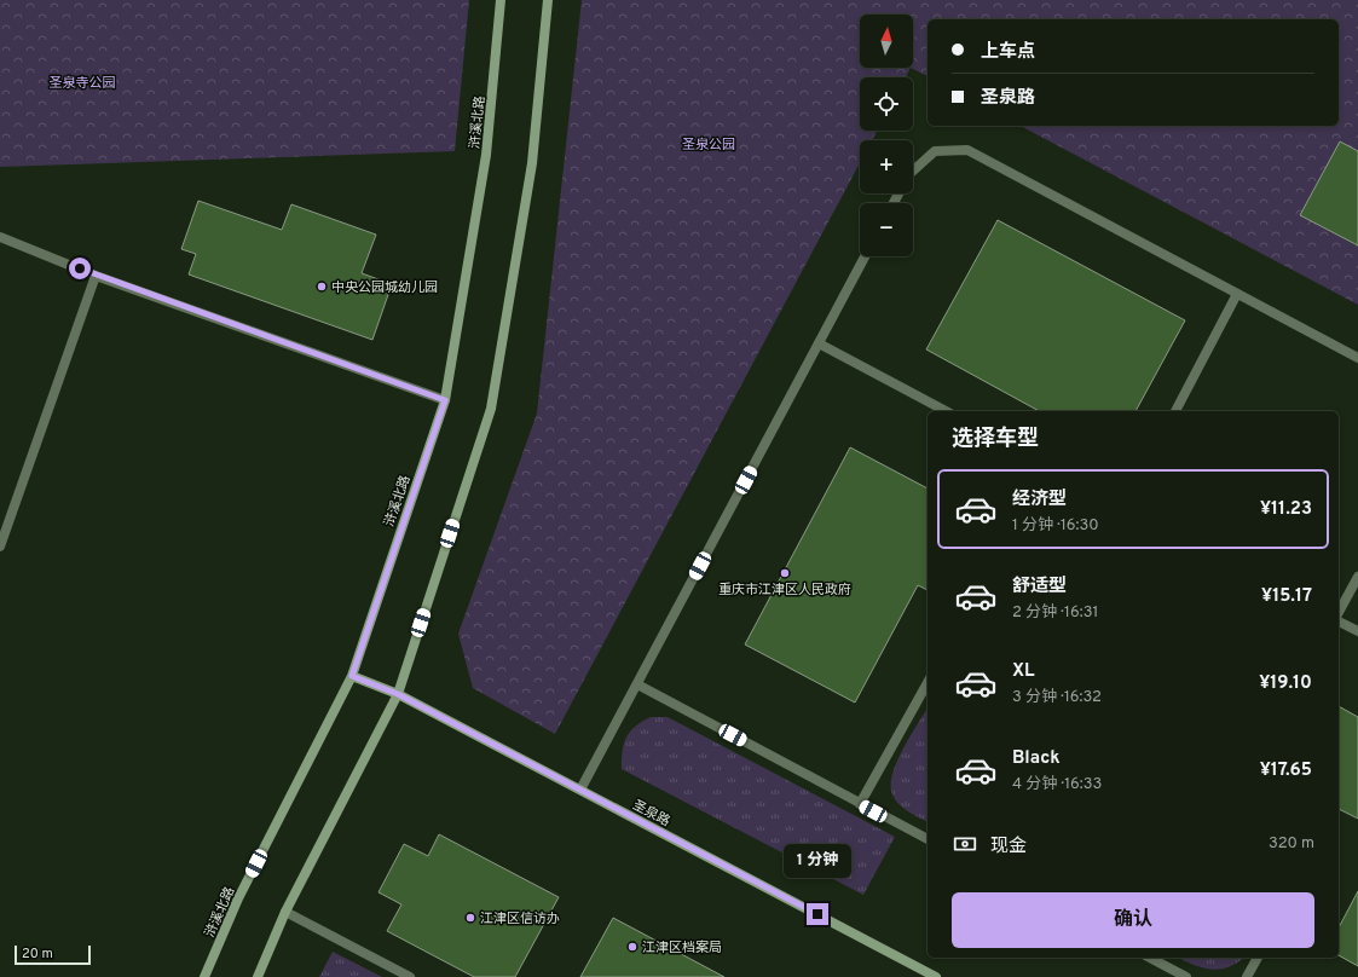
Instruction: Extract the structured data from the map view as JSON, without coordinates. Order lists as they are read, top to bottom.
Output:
{
  "streets": {
    "main road": ["浒溪北路", "圣泉路"]
  },
  "crossings": [
    ["浒溪北路", "圣泉路"]
  ],
  "parks": ["圣泉寺公园", "圣泉公园"],
  "places": [
    "中央公园城幼儿园",
    "重庆市江津区人民政府",
    "江津区信访办",
    "江津区档案局"
  ],
  "scale_bar": "20 m",
  "north": "top",
  "page": {
    "map_buttons": ["+", "−"],
    "banner": ["上车点", "圣泉路"],
    "heading": "选择车型",
    "list": [
      {
        "name": "经济型",
        "note": "1 分钟 · 16:30",
        "value": "¥11.23"
      },
      {
        "name": "舒适型",
        "note": "2 分钟 · 16:31",
        "value": "¥15.17"
      },
      {
        "name": "XL",
        "note": "3 分钟 · 16:32",
        "value": "¥19.10"
      },
      {
        "name": "Black",
        "note": "4 分钟 · 16:33",
        "value": "¥17.65"
      }
    ],
    "pay": ["现金", "320 m"],
    "bubble": "1 分钟",
    "buttons": "确认",
    "scale": "20 m"
  }
}
